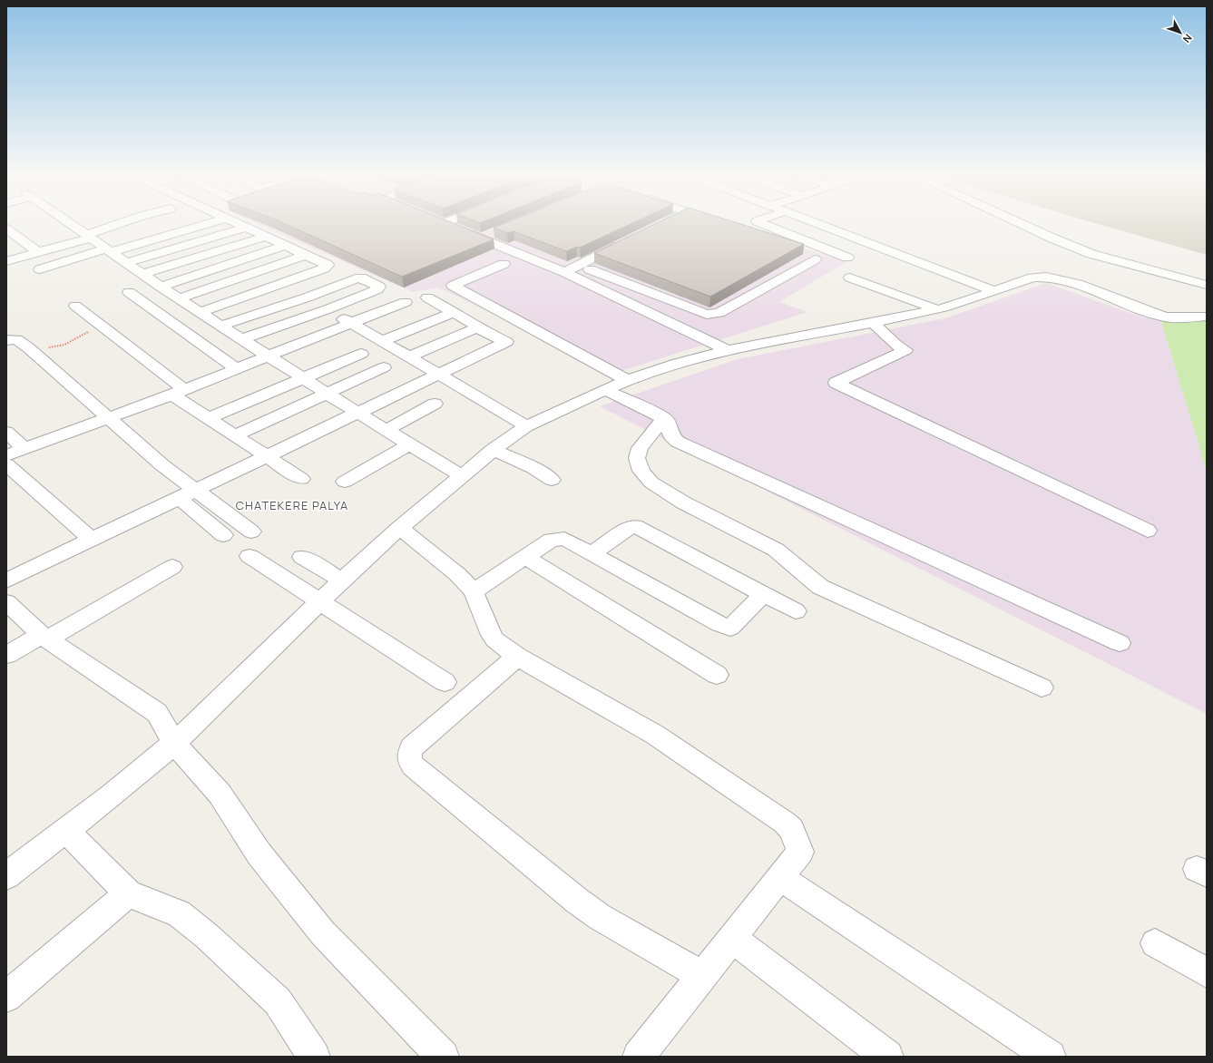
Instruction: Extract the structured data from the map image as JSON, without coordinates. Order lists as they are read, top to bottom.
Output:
{
  "districts": ["CHATEKERE PALYA"],
  "north": "bottom right"
}
